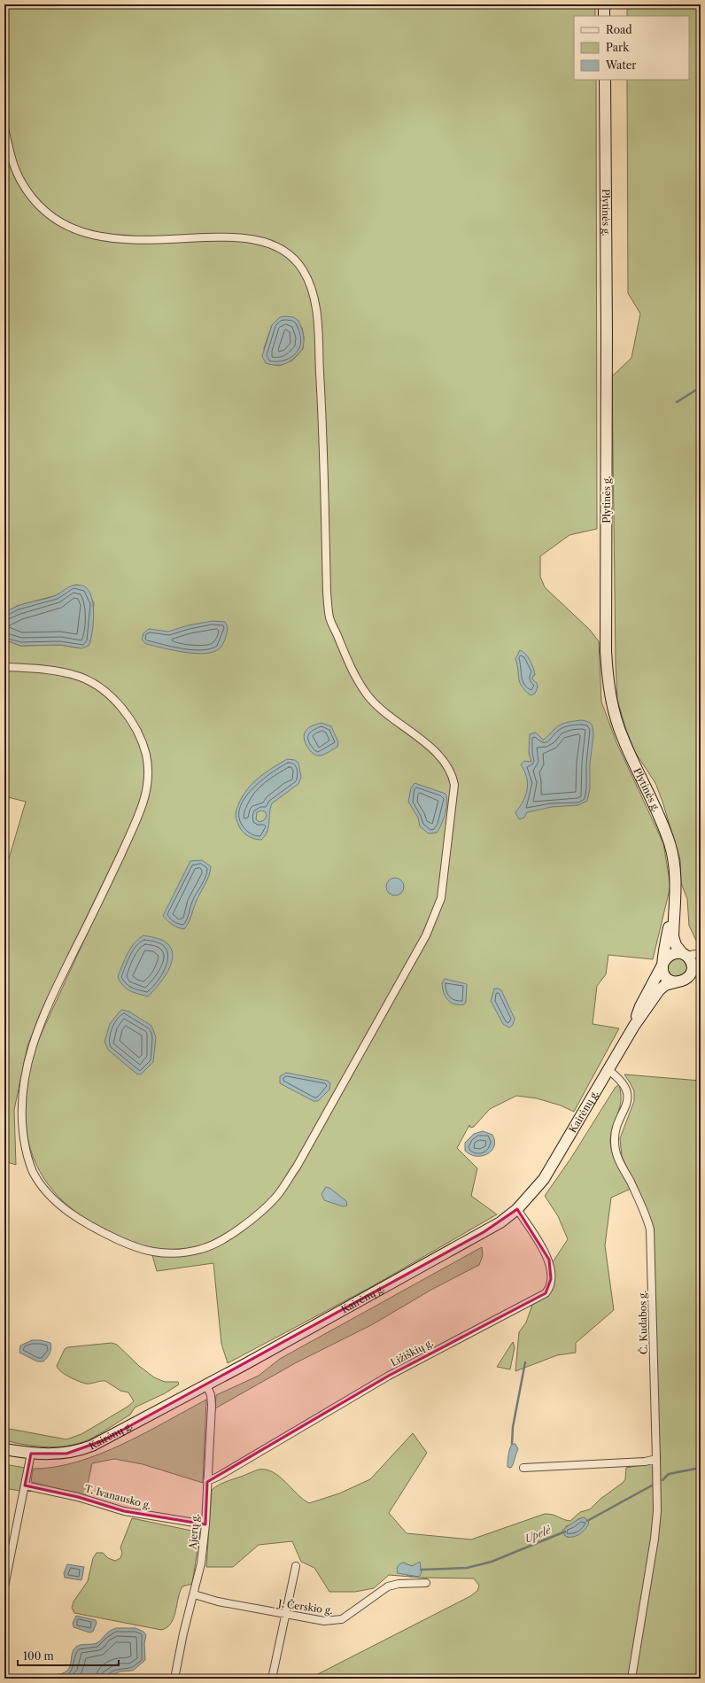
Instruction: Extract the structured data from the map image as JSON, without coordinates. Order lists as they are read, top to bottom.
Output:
{
  "streets": {
    "main road": ["Plytinės g.", "Kairėnų g."],
    "street": [
      "Č. Kudabos g.",
      "Ližiškių g.",
      "T. Ivanausko g.",
      "Ajerų g.",
      "J. Čerskio g."
    ]
  },
  "crossings": [
    ["Plytinės g.", "Kairėnų g."],
    ["Kairėnų g.", "Č. Kudabos g."],
    ["Kairėnų g.", "Ližiškių g."],
    ["Kairėnų g.", "Ajerų g."],
    ["Ližiškių g.", "Ajerų g."],
    ["T. Ivanausko g.", "Ajerų g."],
    ["Ajerų g.", "J. Čerskio g."]
  ],
  "water": ["Upelė"],
  "legend": ["Road", "Park", "Water"],
  "scale_bar": "100 m"
}
